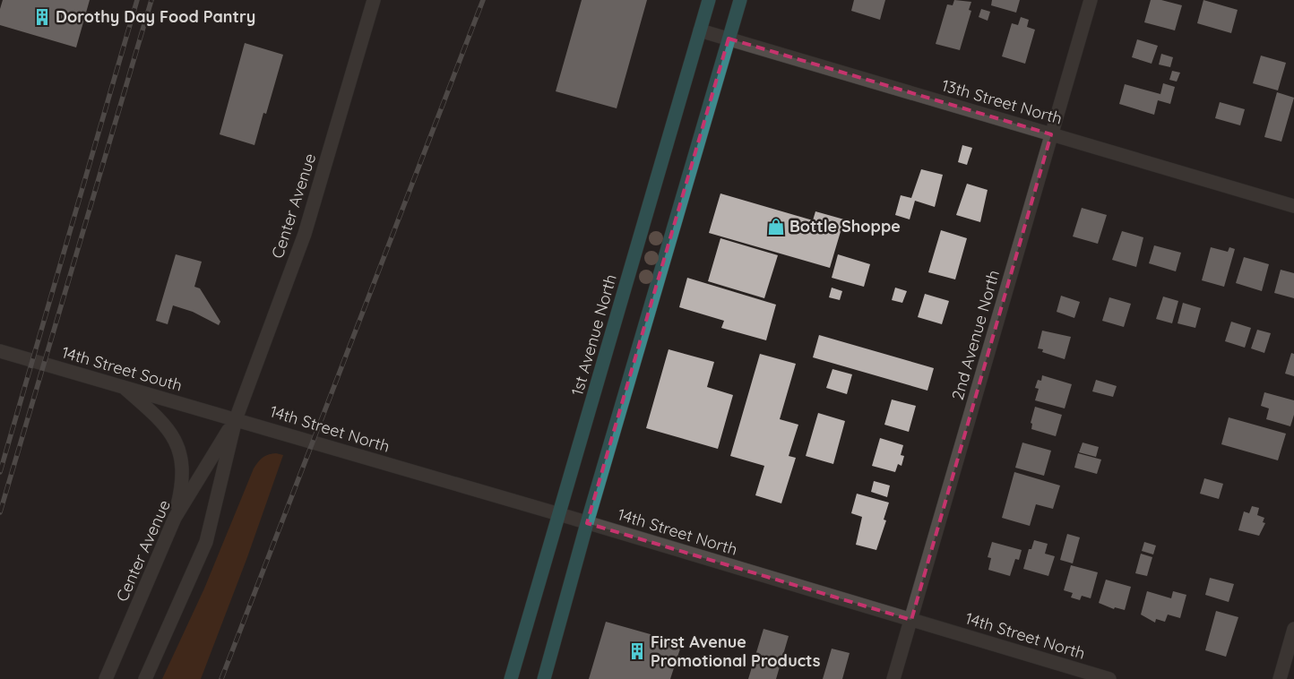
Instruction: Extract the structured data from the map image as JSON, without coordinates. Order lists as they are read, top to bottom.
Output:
{
  "streets": {
    "main road": ["1st Avenue North"],
    "street": [
      "13th Street North",
      "Center Avenue",
      "2nd Avenue North",
      "14th Street South",
      "14th Street North"
    ]
  },
  "crossings": [
    ["13th Street North", "1st Avenue North"],
    ["13th Street North", "2nd Avenue North"],
    ["Center Avenue", "14th Street South"],
    ["Center Avenue", "14th Street North"],
    ["1st Avenue North", "14th Street North"],
    ["2nd Avenue North", "14th Street North"],
    ["14th Street South", "14th Street North"]
  ],
  "places": {
    "building": ["Dorothy Day Food Pantry", "First Avenue Promotional Products"],
    "shop": ["Bottle Shoppe"]
  }
}
